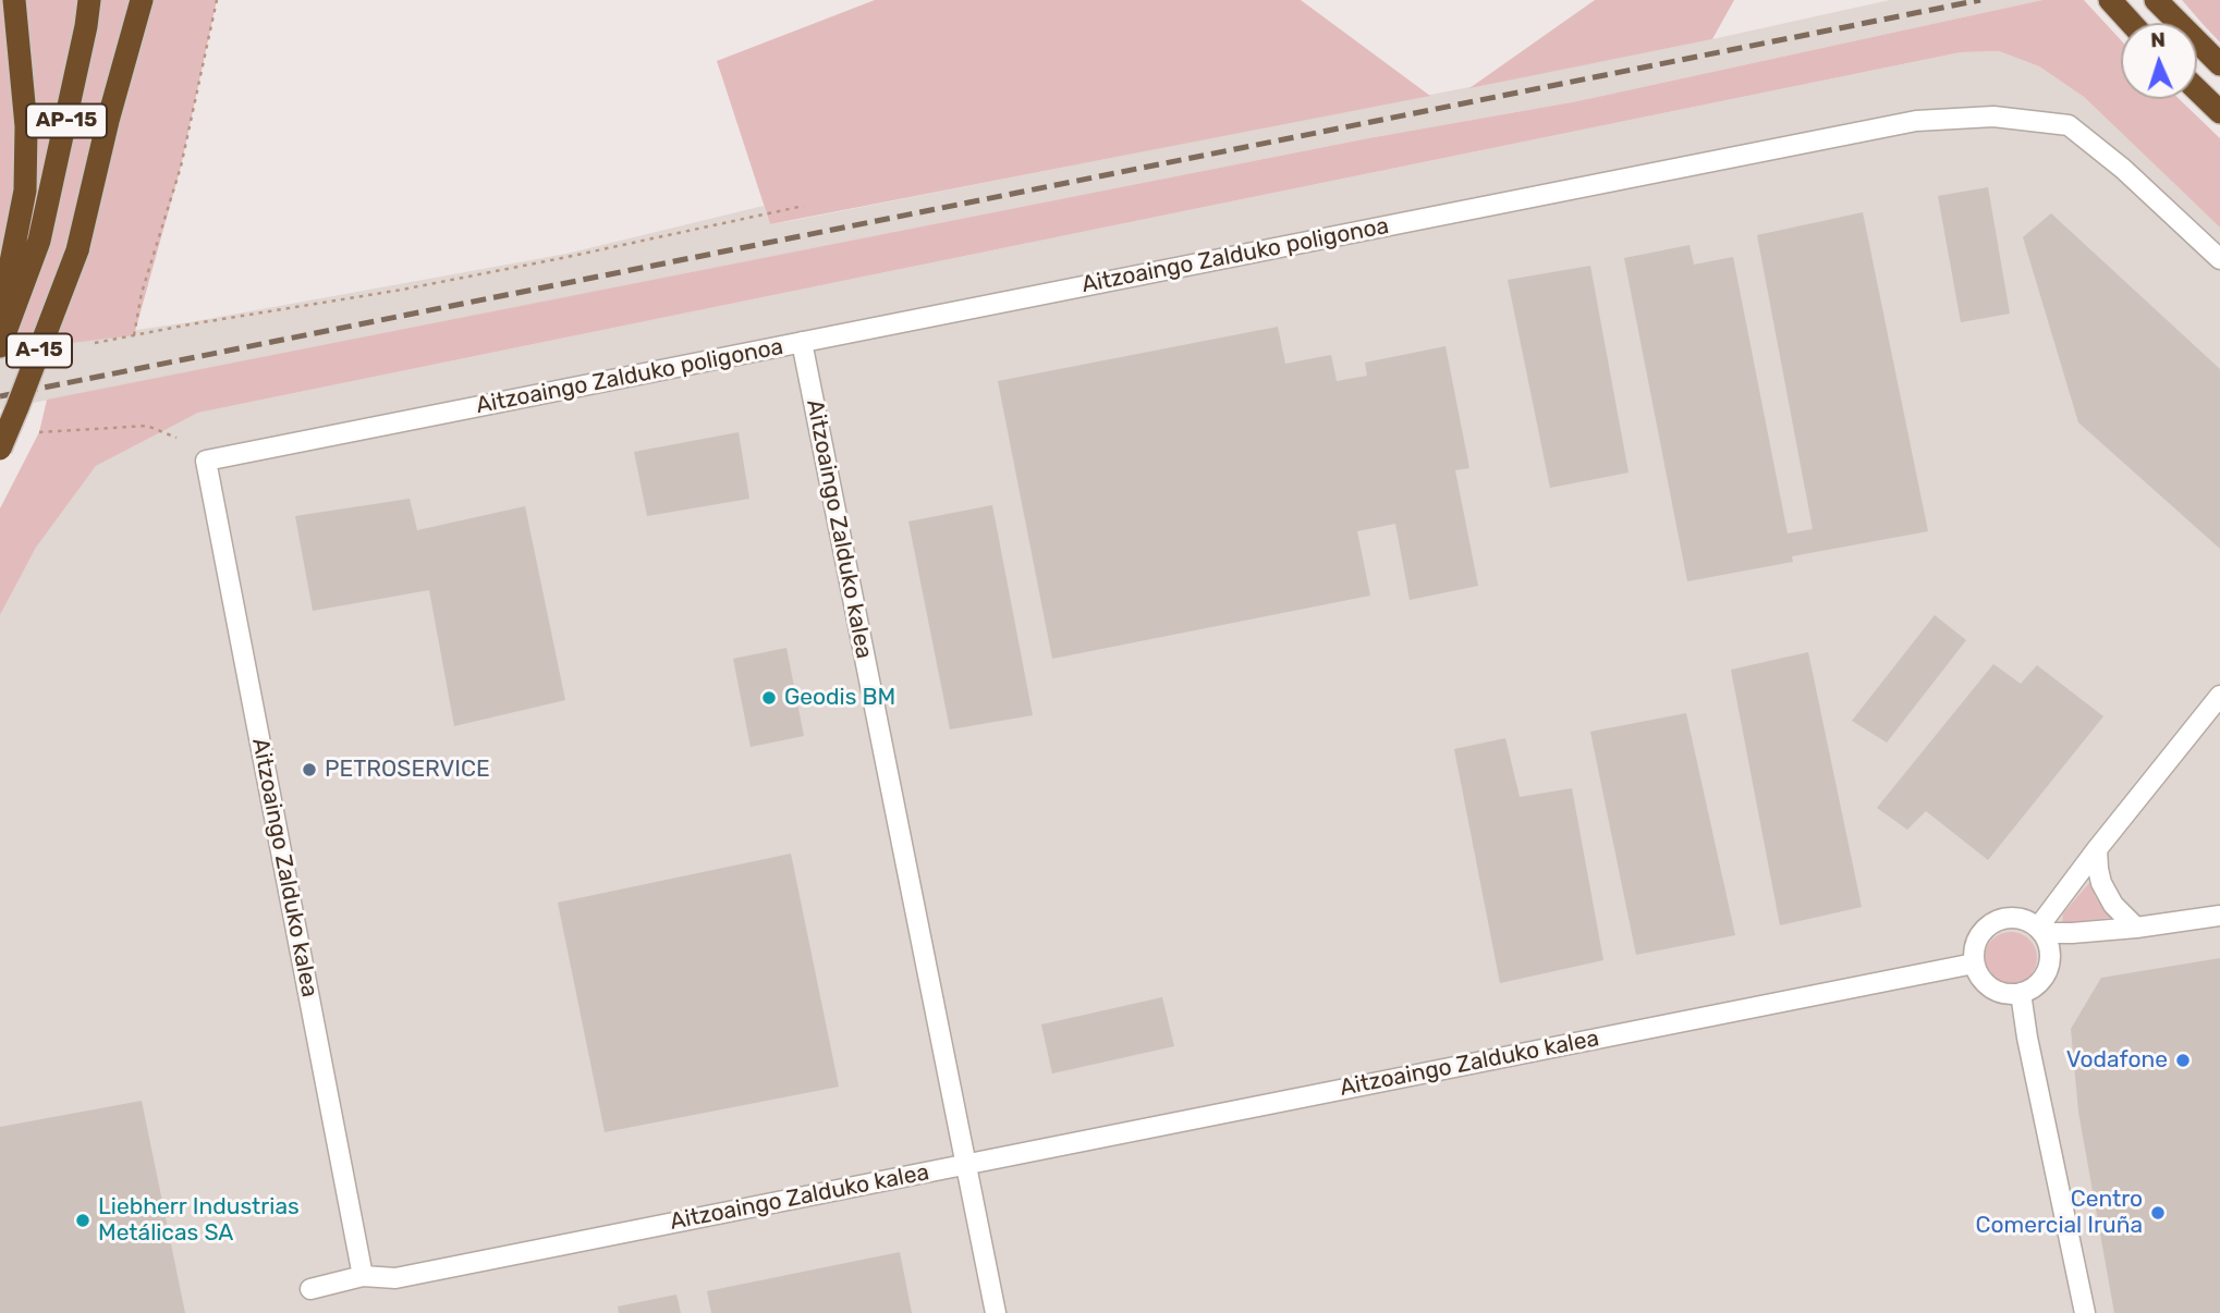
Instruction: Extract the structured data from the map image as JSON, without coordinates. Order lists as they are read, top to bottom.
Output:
{
  "streets": {
    "highway": ["AP-15", "A-15"],
    "street": ["Aitzoaingo Zalduko poligonoa", "Aitzoaingo Zalduko kalea"]
  },
  "crossings": [
    ["Aitzoaingo Zalduko poligonoa", "Aitzoaingo Zalduko kalea"]
  ],
  "places": [
    "Geodis BM",
    "PETROSERVICE",
    "Vodafone",
    "Centro Comercial Iruña",
    "Liebherr Industrias Metálicas SA"
  ],
  "north": "top"
}
